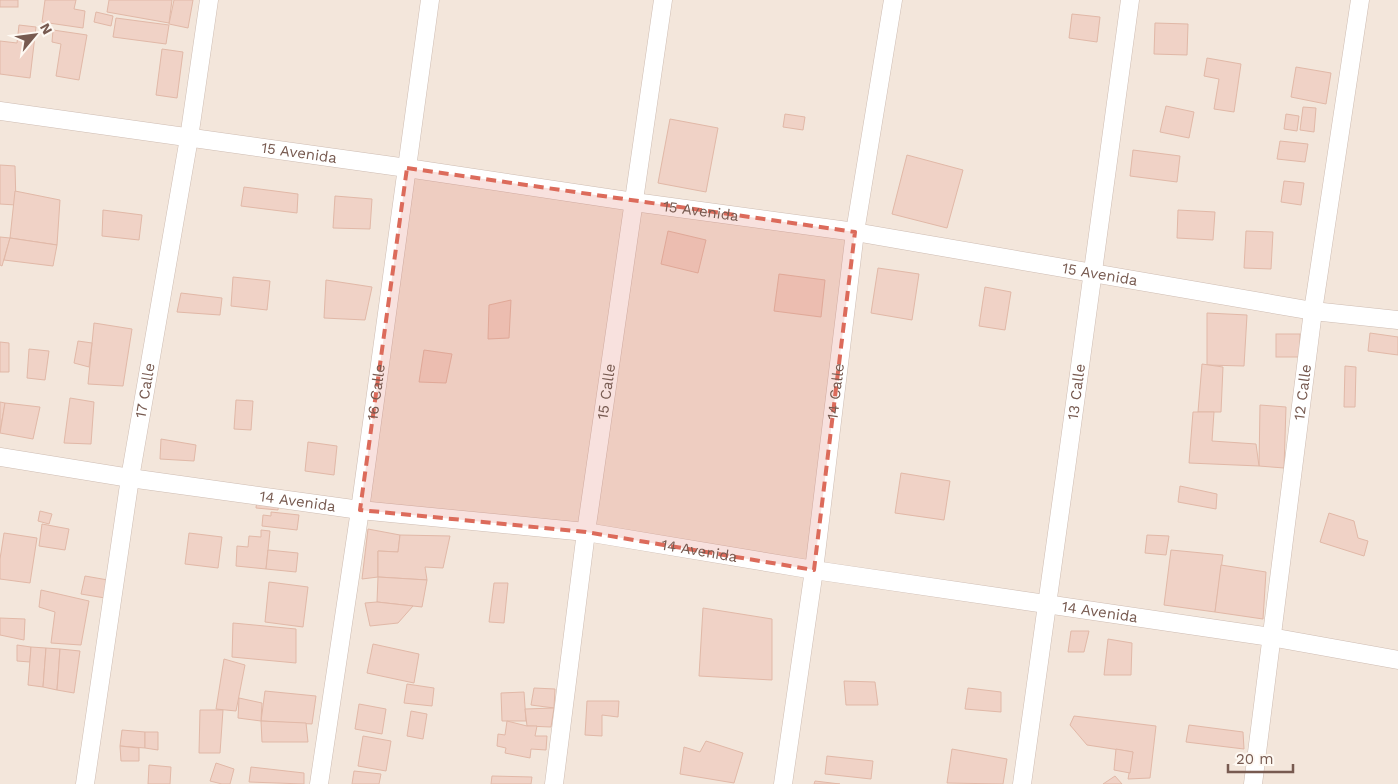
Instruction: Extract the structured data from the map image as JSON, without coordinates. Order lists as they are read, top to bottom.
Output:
{
  "streets": {
    "street": [
      "15 Avenida",
      "12 Calle",
      "17 Calle",
      "16 Calle",
      "15 Calle",
      "14 Calle",
      "13 Calle",
      "14 Avenida"
    ]
  },
  "crossings": [
    ["15 Avenida", "12 Calle"],
    ["15 Avenida", "17 Calle"],
    ["15 Avenida", "16 Calle"],
    ["15 Avenida", "15 Calle"],
    ["15 Avenida", "14 Calle"],
    ["15 Avenida", "13 Calle"],
    ["12 Calle", "14 Avenida"],
    ["17 Calle", "14 Avenida"],
    ["16 Calle", "14 Avenida"],
    ["15 Calle", "14 Avenida"],
    ["14 Calle", "14 Avenida"],
    ["13 Calle", "14 Avenida"]
  ],
  "scale_bar": "20 m",
  "north": "top right"
}
